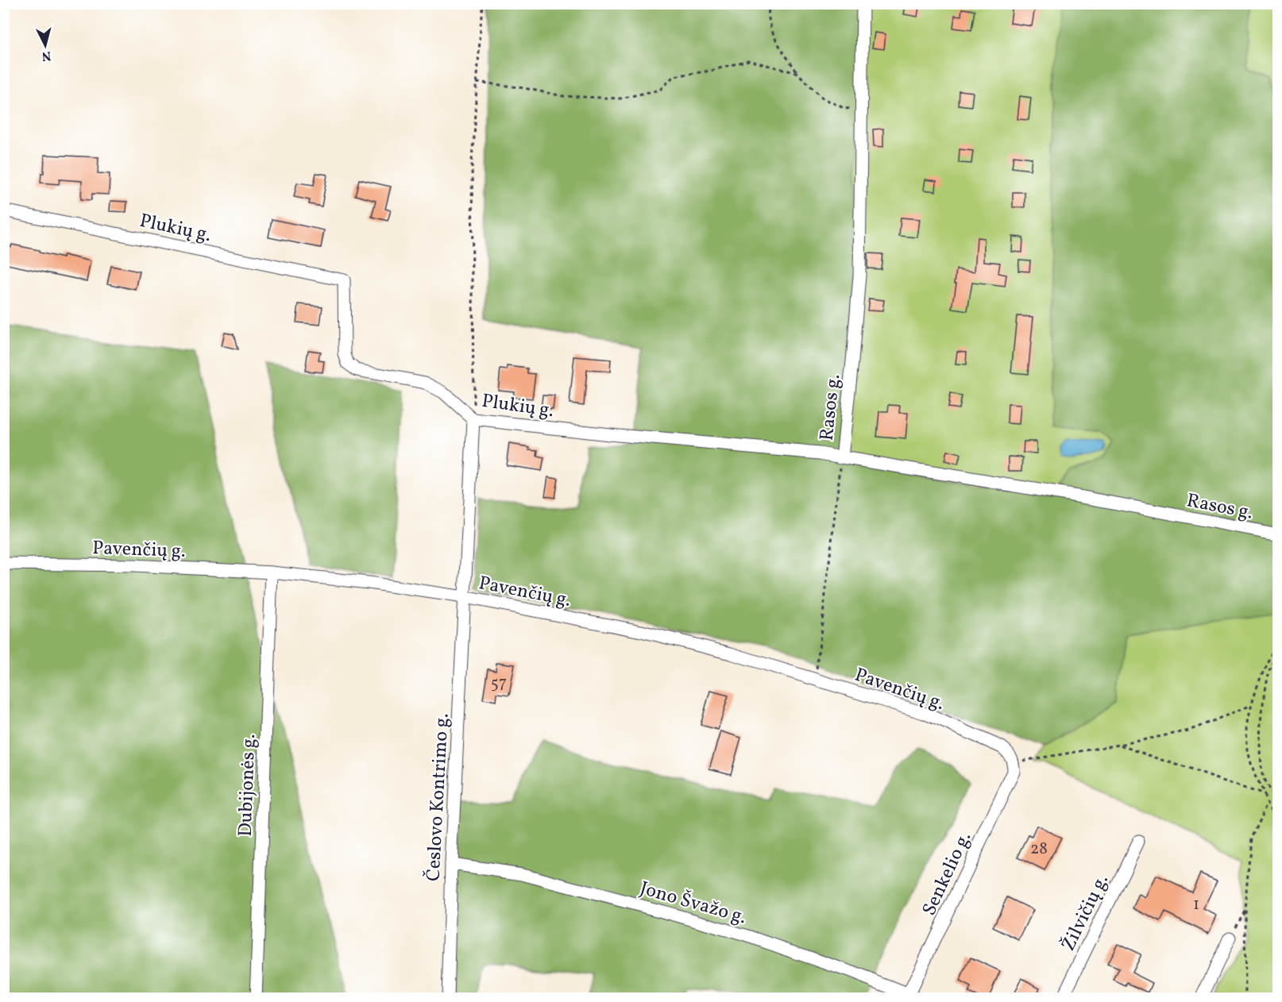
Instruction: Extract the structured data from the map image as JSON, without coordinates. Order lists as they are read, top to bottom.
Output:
{
  "streets": {
    "street": [
      "Plukių g.",
      "Rasos g.",
      "Pavenčių g.",
      "Dubijonės g.",
      "Česlovo Kontrimo g.",
      "Senkelio g.",
      "Jono Švažo g.",
      "Žilvičių g."
    ]
  },
  "crossings": [
    ["Plukių g.", "Rasos g."],
    ["Plukių g.", "Česlovo Kontrimo g."],
    ["Pavenčių g.", "Dubijonės g."],
    ["Pavenčių g.", "Česlovo Kontrimo g."],
    ["Pavenčių g.", "Senkelio g."],
    ["Česlovo Kontrimo g.", "Jono Švažo g."],
    ["Senkelio g.", "Jono Švažo g."]
  ],
  "house_numbers": ["57", "28", "1"],
  "north": "bottom"
}
